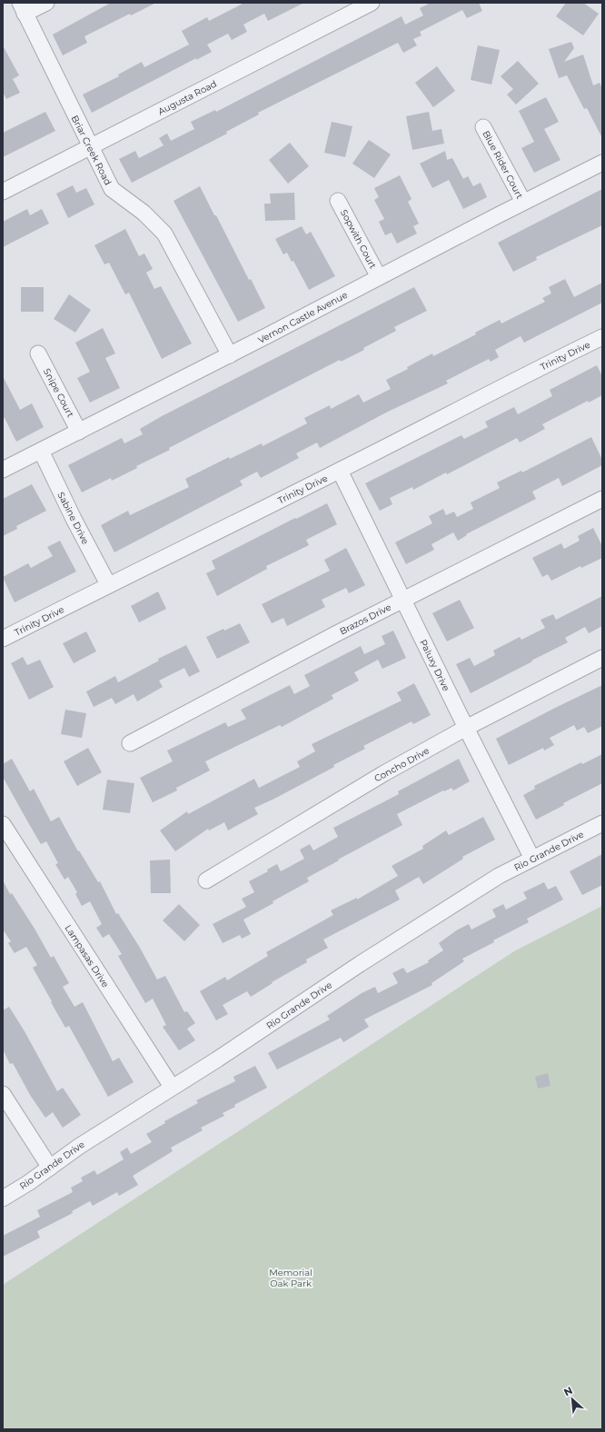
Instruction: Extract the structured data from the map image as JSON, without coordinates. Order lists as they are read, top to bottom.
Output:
{
  "streets": {
    "street": [
      "Augusta Road",
      "Briar Creek Road",
      "Blue Rider Court",
      "Sopwith Court",
      "Vernon Castle Avenue",
      "Trinity Drive",
      "Snipe Court",
      "Sabine Drive",
      "Brazos Drive",
      "Paluxy Drive",
      "Concho Drive",
      "Rio Grande Drive",
      "Lampasas Drive"
    ]
  },
  "crossings": [
    ["Augusta Road", "Briar Creek Road"],
    ["Briar Creek Road", "Vernon Castle Avenue"],
    ["Blue Rider Court", "Vernon Castle Avenue"],
    ["Sopwith Court", "Vernon Castle Avenue"],
    ["Vernon Castle Avenue", "Snipe Court"],
    ["Vernon Castle Avenue", "Sabine Drive"],
    ["Trinity Drive", "Sabine Drive"],
    ["Trinity Drive", "Paluxy Drive"],
    ["Brazos Drive", "Paluxy Drive"],
    ["Paluxy Drive", "Concho Drive"],
    ["Paluxy Drive", "Rio Grande Drive"],
    ["Rio Grande Drive", "Lampasas Drive"]
  ],
  "parks": ["Memorial Oak Park"],
  "north": "top left"
}
